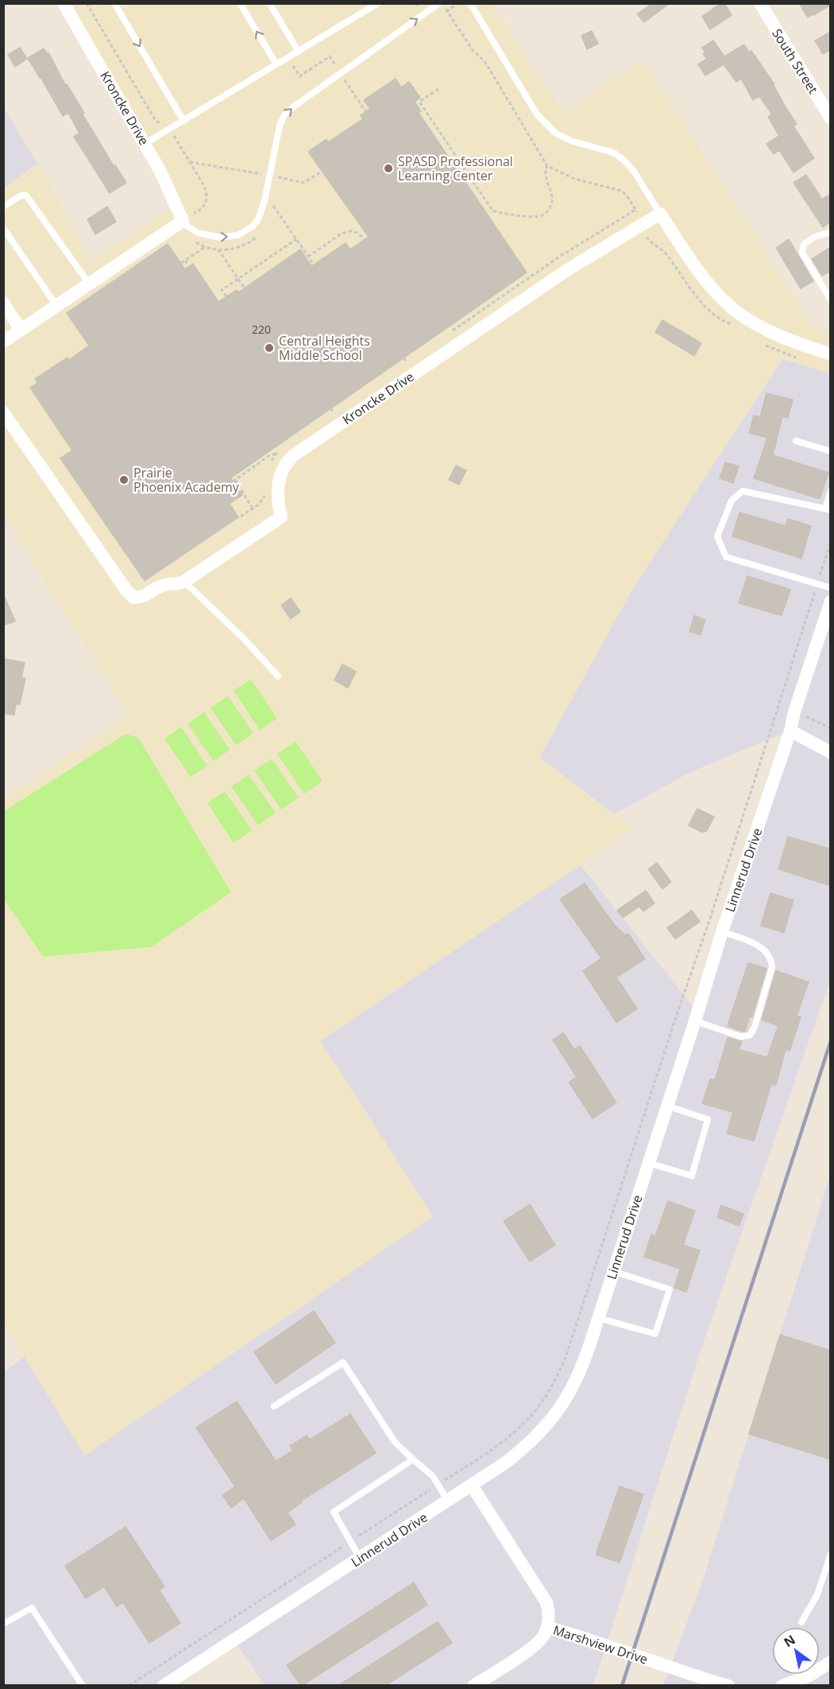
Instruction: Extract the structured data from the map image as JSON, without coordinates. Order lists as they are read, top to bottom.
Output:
{
  "streets": {
    "street": [
      "South Street",
      "Kroncke Drive",
      "Linnerud Drive",
      "Marshview Drive"
    ]
  },
  "crossings": [
    ["Linnerud Drive", "Marshview Drive"]
  ],
  "places": ["SPASD Professional Learning Center", "Central Heights Middle School", "Prairie Phoenix Academy"],
  "house_numbers": ["220"],
  "north": "top left"
}
